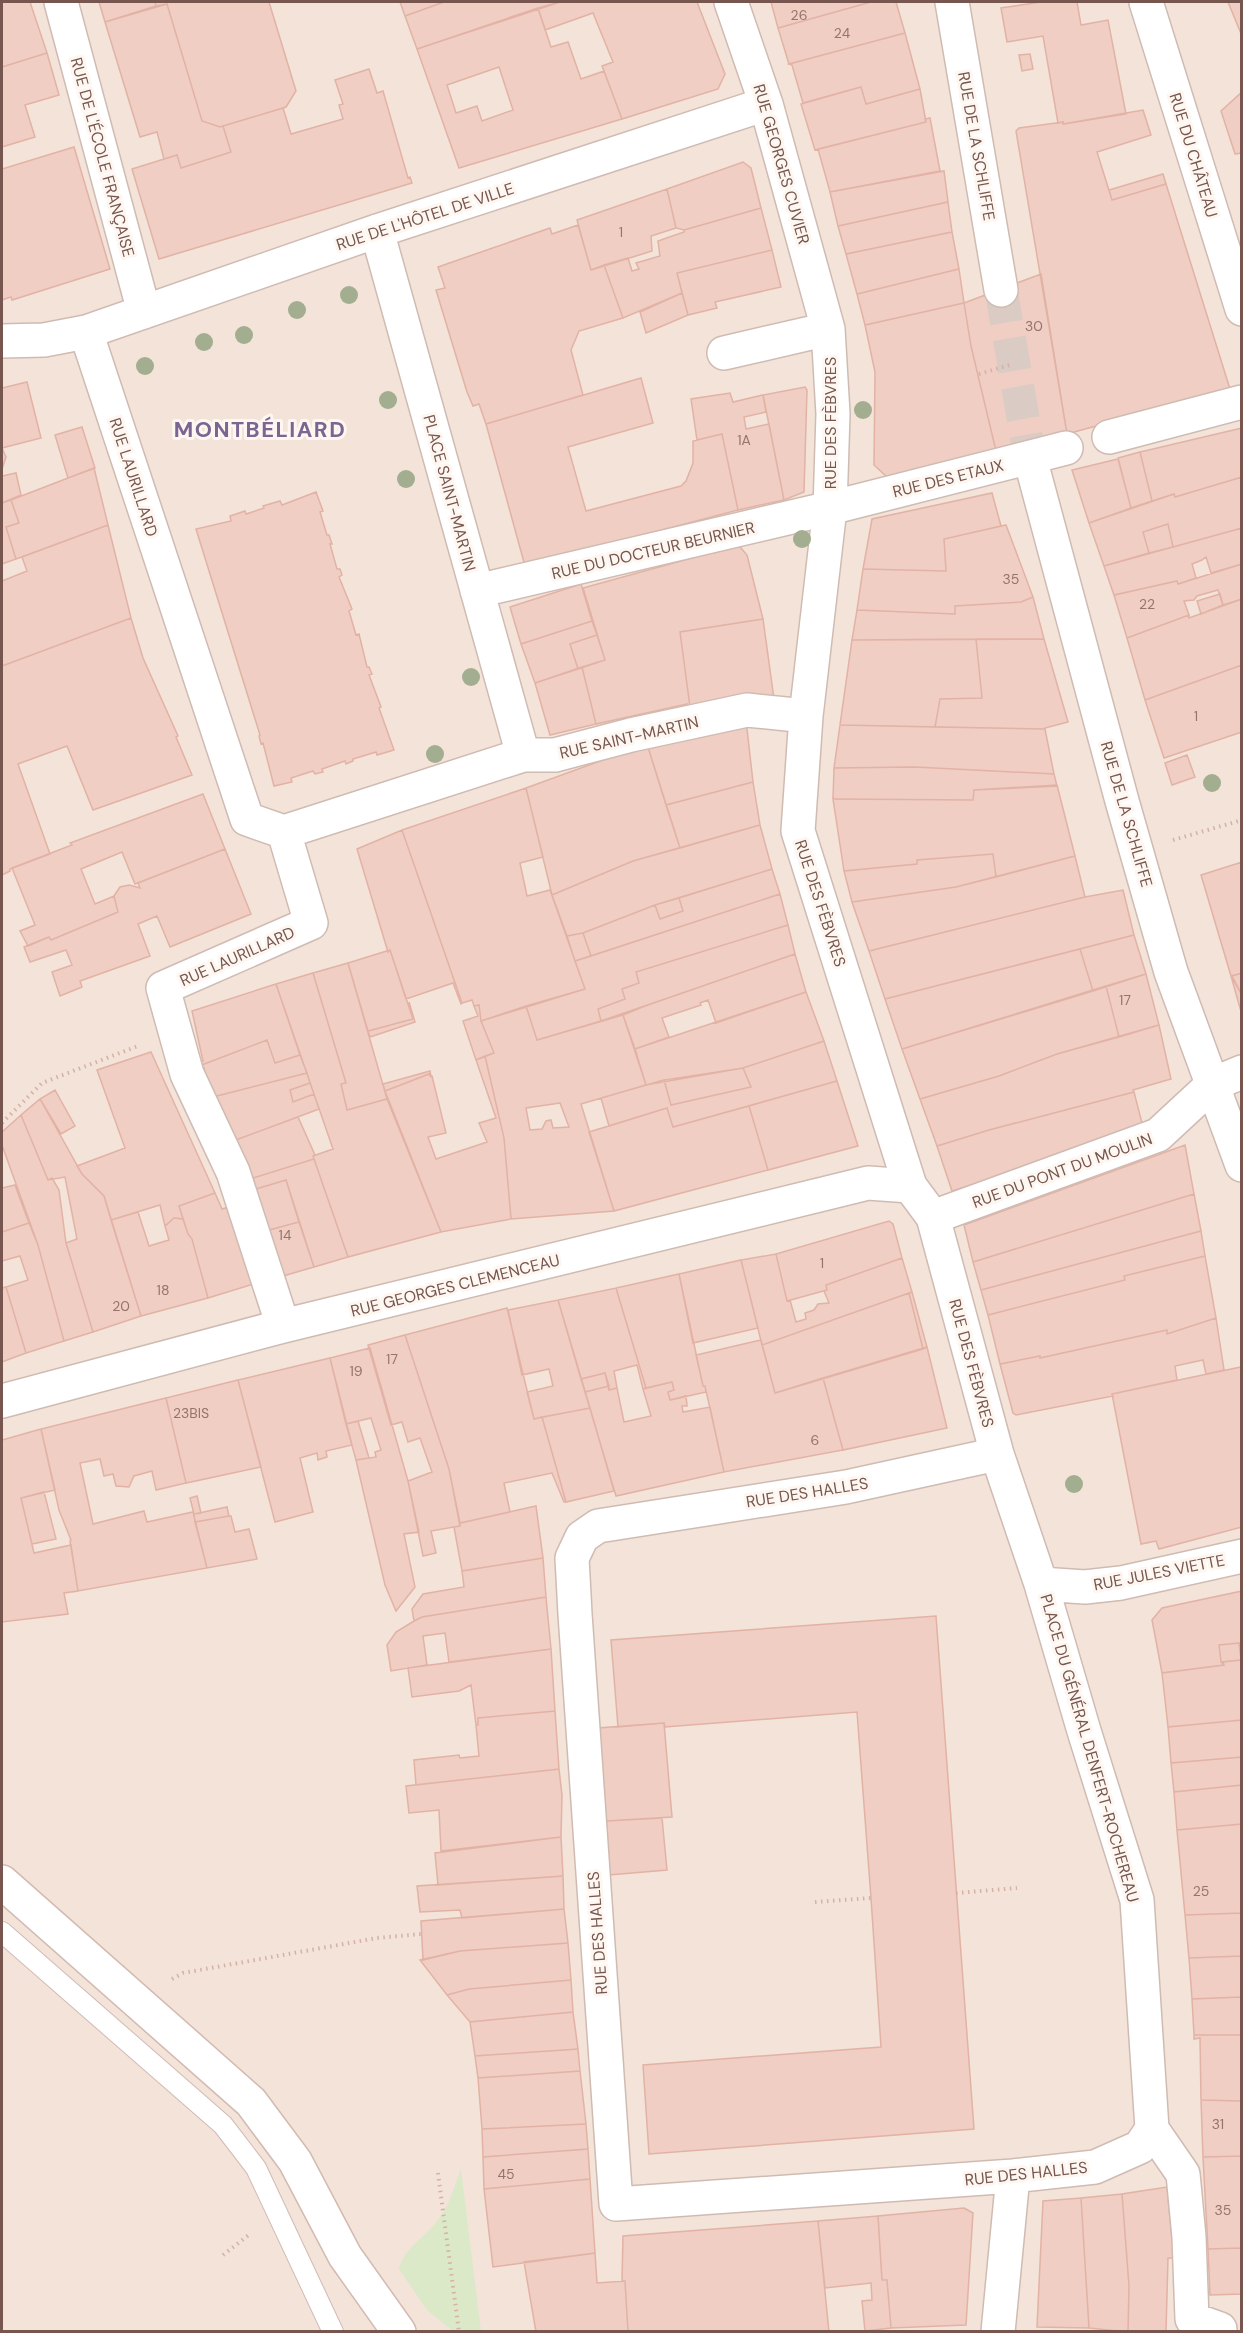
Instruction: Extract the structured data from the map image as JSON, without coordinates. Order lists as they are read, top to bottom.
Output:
{
  "streets": {
    "street": [
      "RUE DE LA SCHLIFFE",
      "RUE DU CHÂTEAU",
      "RUE DE L'ÉCOLE FRANÇAISE",
      "RUE GEORGES CUVIER",
      "RUE DE L'HÔTEL DE VILLE",
      "RUE DES FÈBVRES",
      "RUE LAURILLARD",
      "RUE DES ETAUX",
      "PLACE SAINT-MARTIN",
      "RUE DU DOCTEUR BEURNIER",
      "RUE SAINT-MARTIN",
      "RUE DU PONT DU MOULIN",
      "RUE GEORGES CLEMENCEAU",
      "RUE DES HALLES",
      "RUE JULES VIETTE",
      "PLACE DU GÉNÉRAL DENFERT-ROCHEREAU"
    ]
  },
  "crossings": [
    ["RUE DE LA SCHLIFFE", "RUE DES ETAUX"],
    ["RUE DE LA SCHLIFFE", "RUE DU PONT DU MOULIN"],
    ["RUE DE L'ÉCOLE FRANÇAISE", "RUE DE L'HÔTEL DE VILLE"],
    ["RUE GEORGES CUVIER", "RUE DE L'HÔTEL DE VILLE"],
    ["RUE GEORGES CUVIER", "RUE DES FÈBVRES"],
    ["RUE DE L'HÔTEL DE VILLE", "RUE LAURILLARD"],
    ["RUE DE L'HÔTEL DE VILLE", "PLACE SAINT-MARTIN"],
    ["RUE DES FÈBVRES", "RUE DES ETAUX"],
    ["RUE DES FÈBVRES", "RUE DU DOCTEUR BEURNIER"],
    ["RUE DES FÈBVRES", "RUE SAINT-MARTIN"],
    ["RUE DES FÈBVRES", "RUE DU PONT DU MOULIN"],
    ["RUE DES FÈBVRES", "RUE GEORGES CLEMENCEAU"],
    ["RUE DES FÈBVRES", "RUE DES HALLES"],
    ["RUE DES FÈBVRES", "RUE JULES VIETTE"],
    ["RUE DES FÈBVRES", "PLACE DU GÉNÉRAL DENFERT-ROCHEREAU"],
    ["RUE LAURILLARD", "RUE SAINT-MARTIN"],
    ["RUE LAURILLARD", "RUE GEORGES CLEMENCEAU"],
    ["RUE DES ETAUX", "RUE DU DOCTEUR BEURNIER"],
    ["PLACE SAINT-MARTIN", "RUE DU DOCTEUR BEURNIER"],
    ["PLACE SAINT-MARTIN", "RUE SAINT-MARTIN"],
    ["RUE DES HALLES", "PLACE DU GÉNÉRAL DENFERT-ROCHEREAU"],
    ["RUE JULES VIETTE", "PLACE DU GÉNÉRAL DENFERT-ROCHEREAU"]
  ],
  "districts": ["MONTBÉLIARD"],
  "house_numbers": [
    "26",
    "24",
    "1",
    "30",
    "1A",
    "35",
    "22",
    "1",
    "17",
    "14",
    "1",
    "18",
    "20",
    "17",
    "19",
    "23BIS",
    "6",
    "25",
    "31",
    "45",
    "35"
  ]
}
